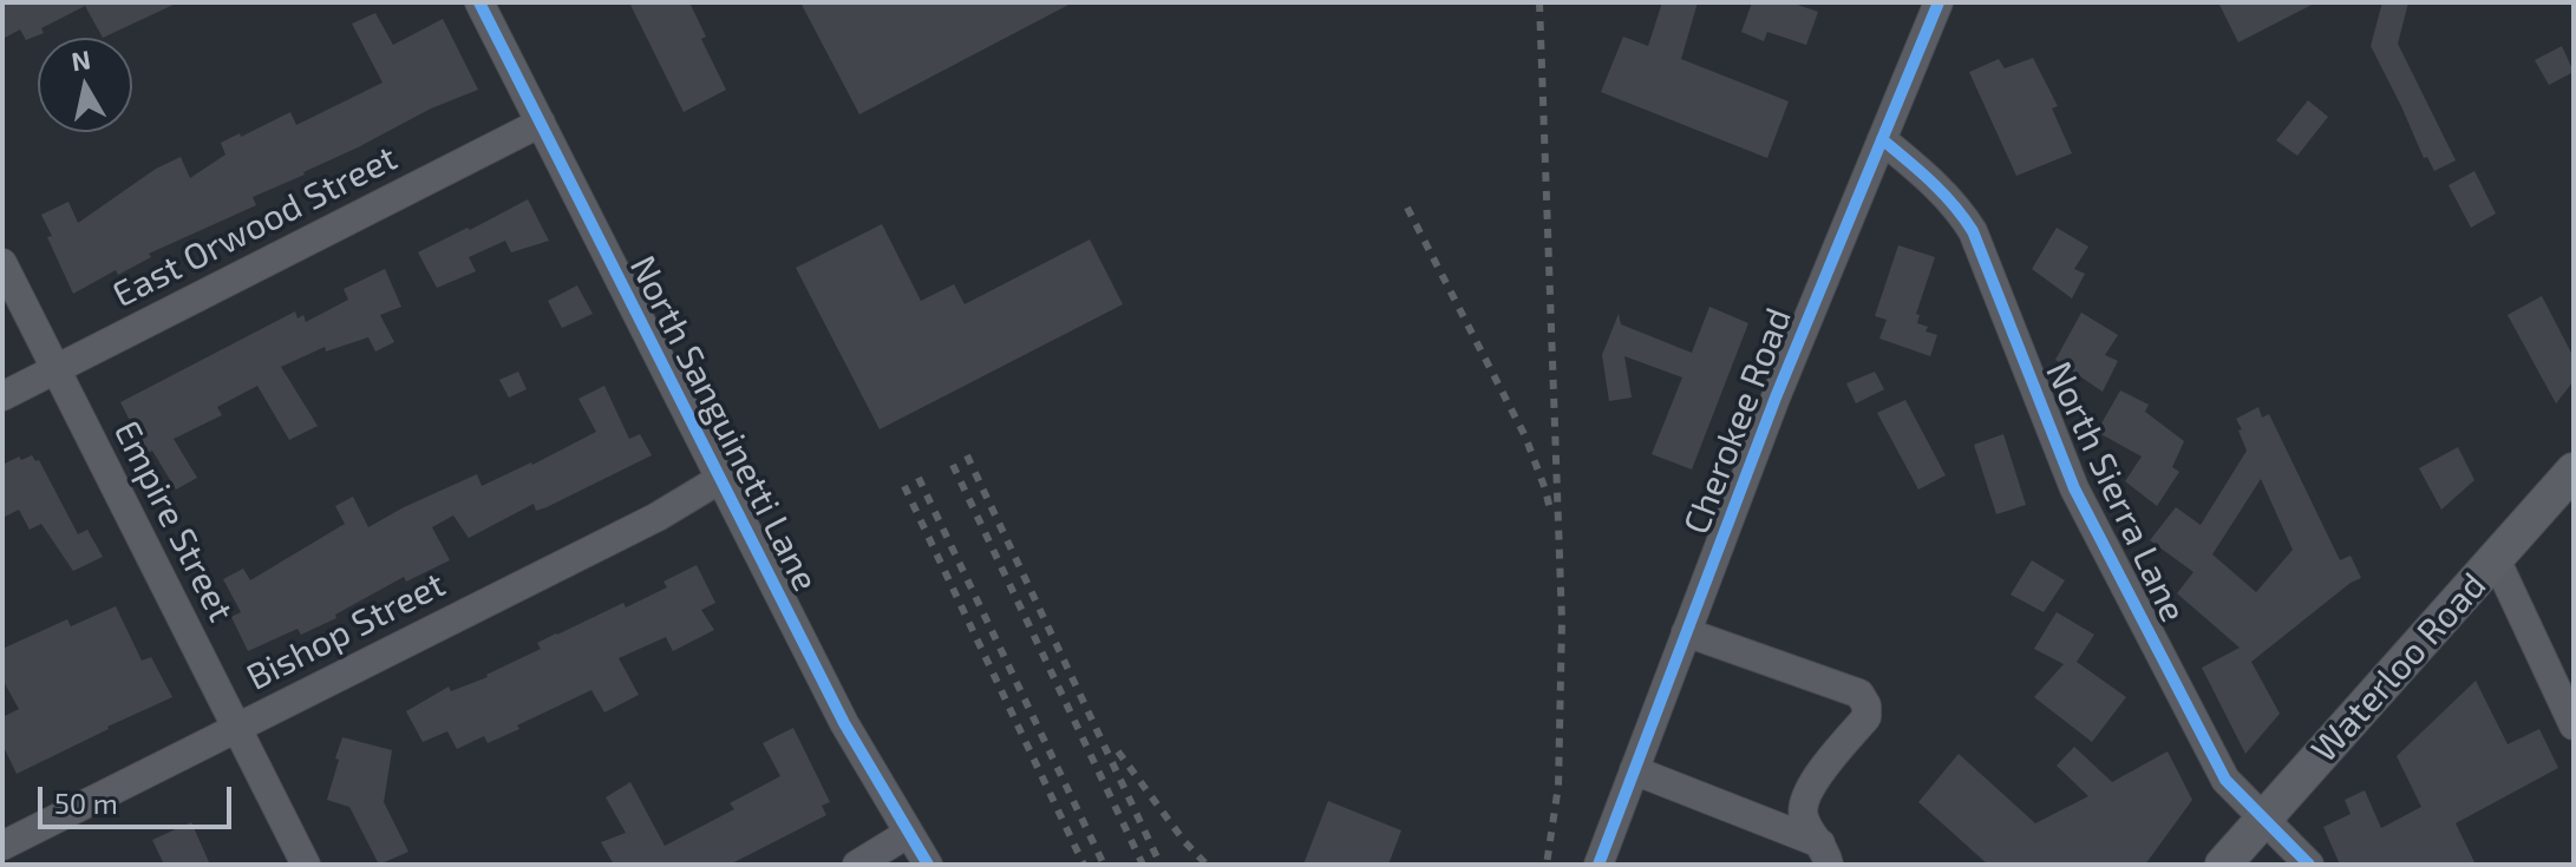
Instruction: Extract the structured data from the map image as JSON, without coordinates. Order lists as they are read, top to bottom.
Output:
{
  "streets": {
    "main road": ["Waterloo Road"],
    "street": [
      "East Orwood Street",
      "Cherokee Road",
      "North Sanguinetti Lane",
      "North Sierra Lane",
      "Empire Street",
      "Bishop Street"
    ]
  },
  "crossings": [
    ["East Orwood Street", "North Sanguinetti Lane"],
    ["East Orwood Street", "Empire Street"],
    ["Cherokee Road", "North Sierra Lane"],
    ["North Sanguinetti Lane", "Bishop Street"],
    ["North Sierra Lane", "Waterloo Road"],
    ["Empire Street", "Bishop Street"]
  ],
  "scale_bar": "50 m",
  "north": "top"
}
